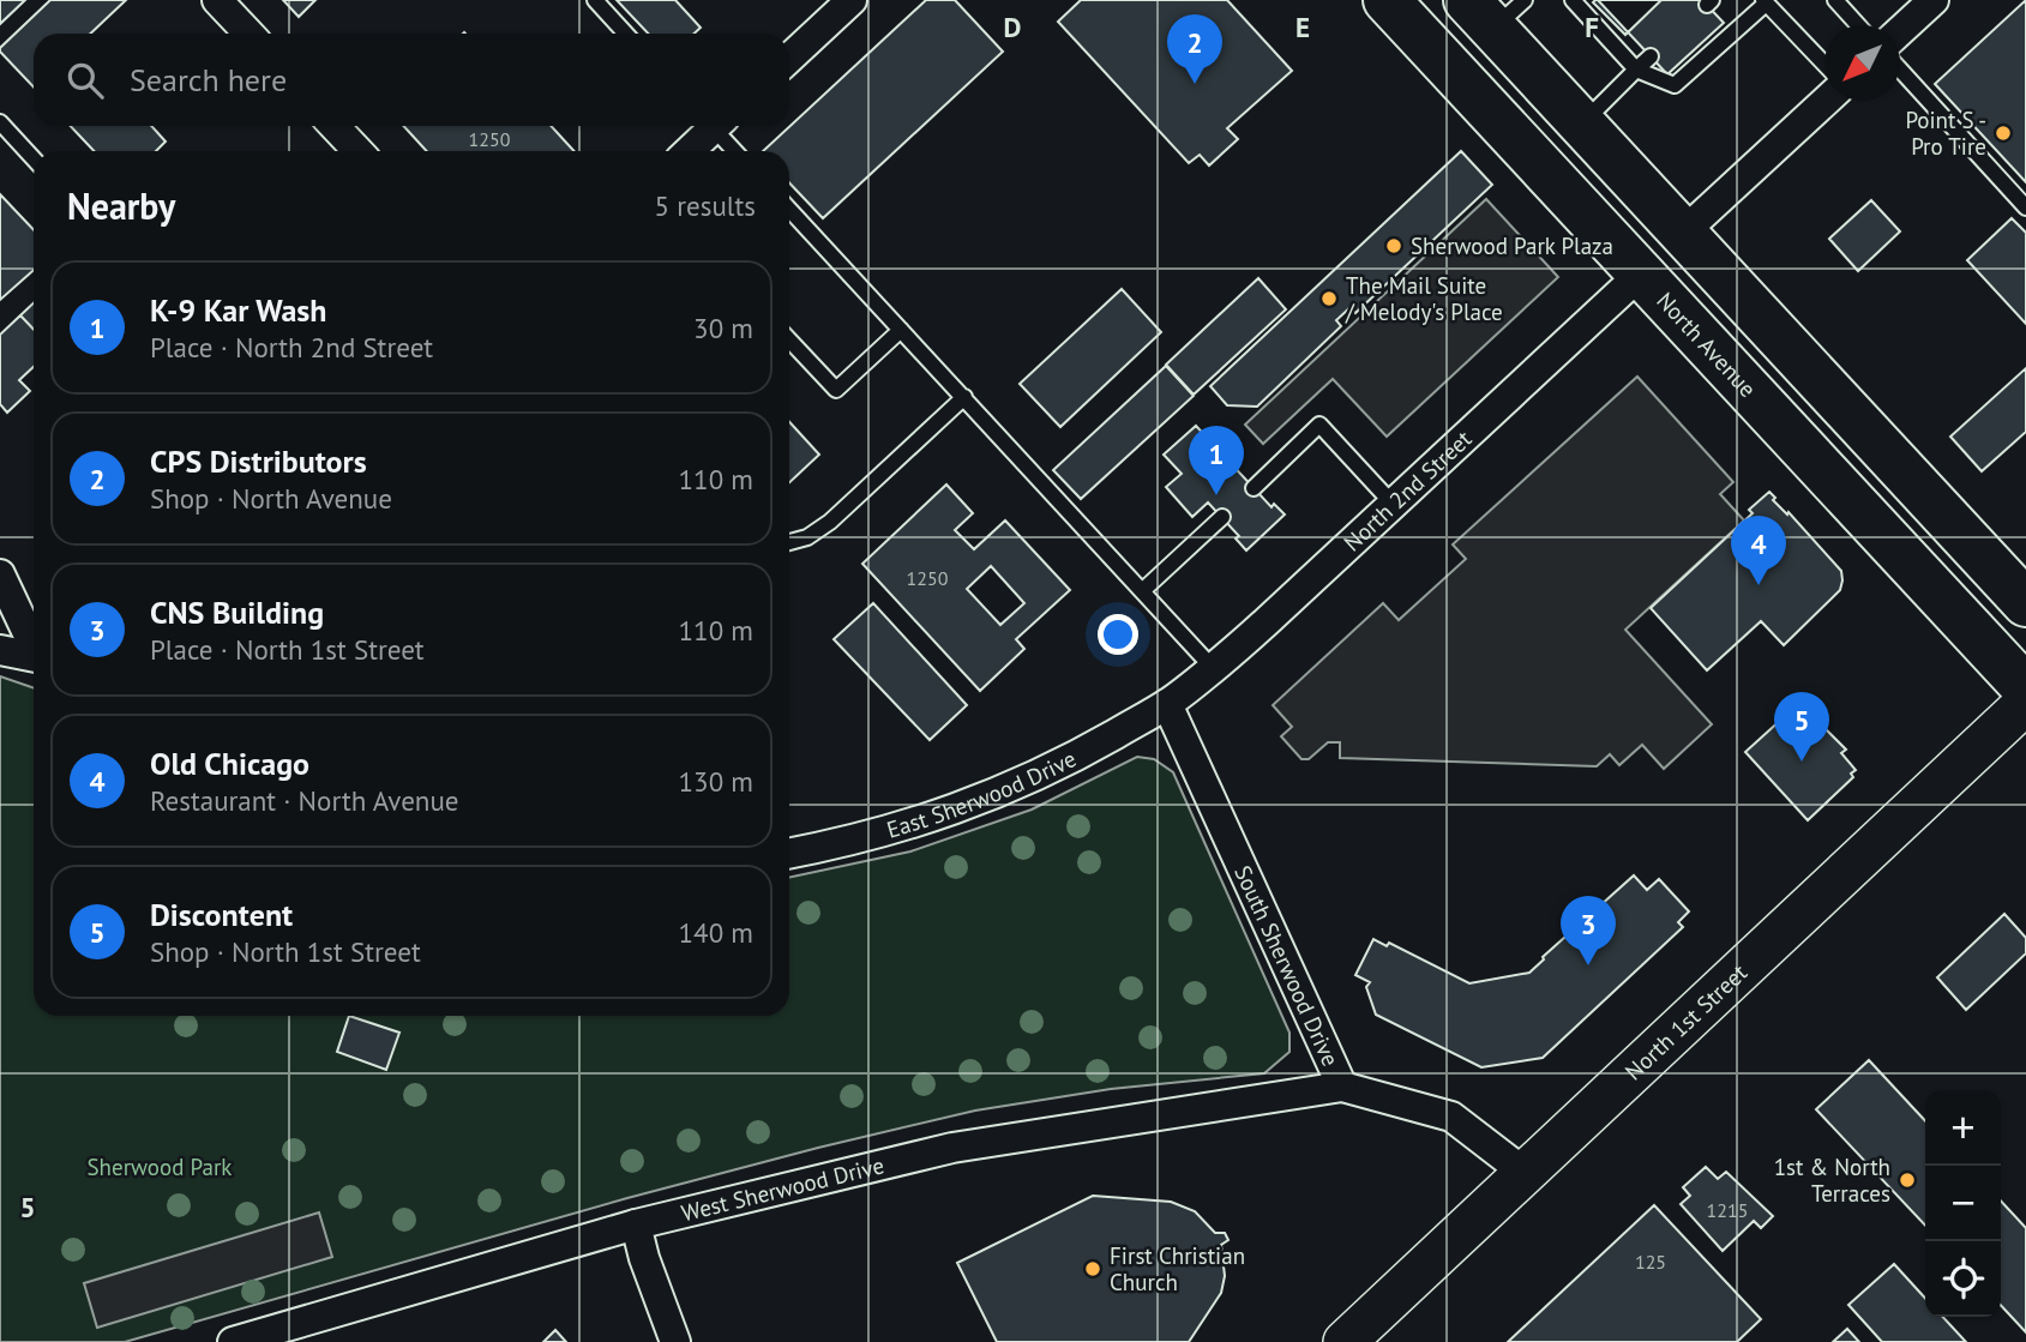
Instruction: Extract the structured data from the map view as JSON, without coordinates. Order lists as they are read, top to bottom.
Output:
{
  "streets": {
    "main road": ["North Avenue", "North 1st Street"],
    "street": [
      "North 2nd Street",
      "East Sherwood Drive",
      "South Sherwood Drive",
      "West Sherwood Drive"
    ]
  },
  "crossings": [
    ["North Avenue", "North 2nd Street"],
    ["North 2nd Street", "East Sherwood Drive"],
    ["North 2nd Street", "South Sherwood Drive"],
    ["East Sherwood Drive", "South Sherwood Drive"],
    ["South Sherwood Drive", "North 1st Street"],
    ["South Sherwood Drive", "West Sherwood Drive"]
  ],
  "parks": ["Sherwood Park"],
  "places": [
    "Point S - Pro Tire",
    "Sherwood Park Plaza",
    "The Mail Suite / Melody's Place",
    "1st & North Terraces",
    "First Christian Church"
  ],
  "house_numbers": [
    "1250",
    "1250",
    "1215",
    "125"
  ],
  "north": "bottom left",
  "page": {
    "pins": [
      "2",
      "1",
      "4",
      "5",
      "3"
    ],
    "search": "Search here",
    "heading": ["Nearby", "5 results"],
    "list": [
      {
        "mark": "1",
        "name": "K-9 Kar Wash",
        "note": "Place · North 2nd Street",
        "value": "30 m"
      },
      {
        "mark": "2",
        "name": "CPS Distributors",
        "note": "Shop · North Avenue",
        "value": "110 m"
      },
      {
        "mark": "3",
        "name": "CNS Building",
        "note": "Place · North 1st Street",
        "value": "110 m"
      },
      {
        "mark": "4",
        "name": "Old Chicago",
        "note": "Restaurant · North Avenue",
        "value": "130 m"
      },
      {
        "mark": "5",
        "name": "Discontent",
        "note": "Shop · North 1st Street",
        "value": "140 m"
      }
    ],
    "map_buttons": ["+", "−"]
  },
  "grid": {
    "columns": ["D", "E", "F"],
    "rows": ["5"]
  }
}
